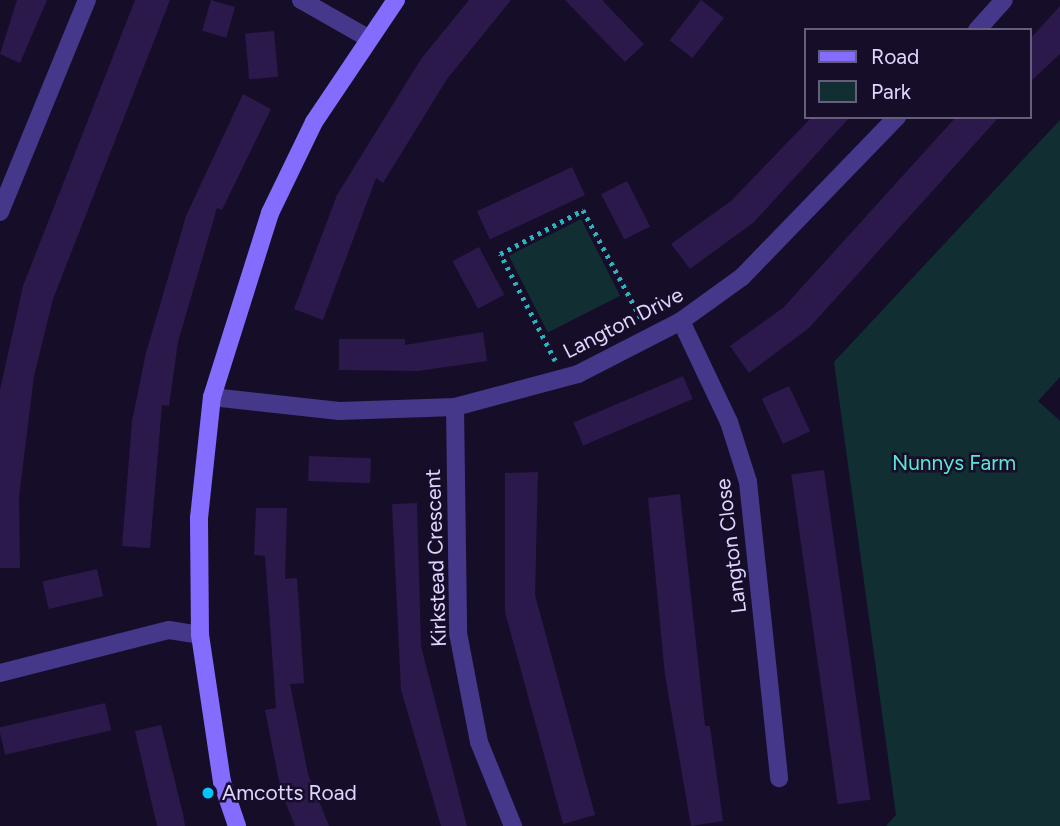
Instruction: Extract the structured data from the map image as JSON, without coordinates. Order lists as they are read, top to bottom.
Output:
{
  "streets": {
    "street": ["Langton Drive", "Langton Close", "Kirkstead Crescent"]
  },
  "crossings": [
    ["Langton Drive", "Langton Close"],
    ["Langton Drive", "Kirkstead Crescent"]
  ],
  "parks": ["Nunnys Farm"],
  "places": ["Amcotts Road"],
  "legend": ["Road", "Park"]
}
